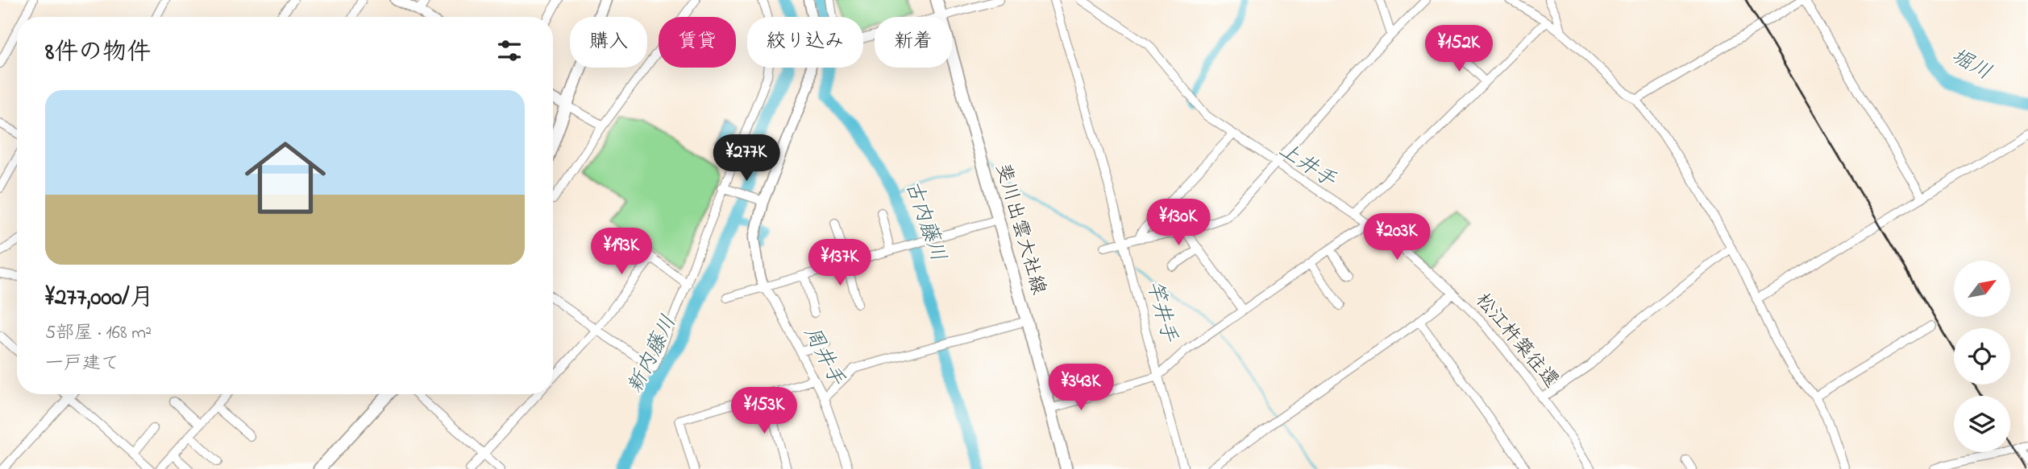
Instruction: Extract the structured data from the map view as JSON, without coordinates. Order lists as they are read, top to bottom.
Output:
{
  "streets": {
    "main road": ["斐川出雲大社線"],
    "street": ["松江杵築往還"]
  },
  "water": [
    "堀川",
    "上井手",
    "古内藤川",
    "竿井手",
    "新内藤川",
    "周井手"
  ],
  "north": "top right",
  "page": {
    "chip": [
      "購入",
      "賃貸",
      "絞り込み",
      "新着"
    ],
    "heading": "8件の物件",
    "price": [
      "¥152K",
      "¥277K",
      "¥130K",
      "¥203K",
      "¥193K",
      "¥137K",
      "¥343K",
      "¥153K"
    ],
    "list": [
      {
        "name": "¥277,000/月",
        "note": "5部屋 · 168 m² · 一戸建て"
      }
    ]
  }
}
